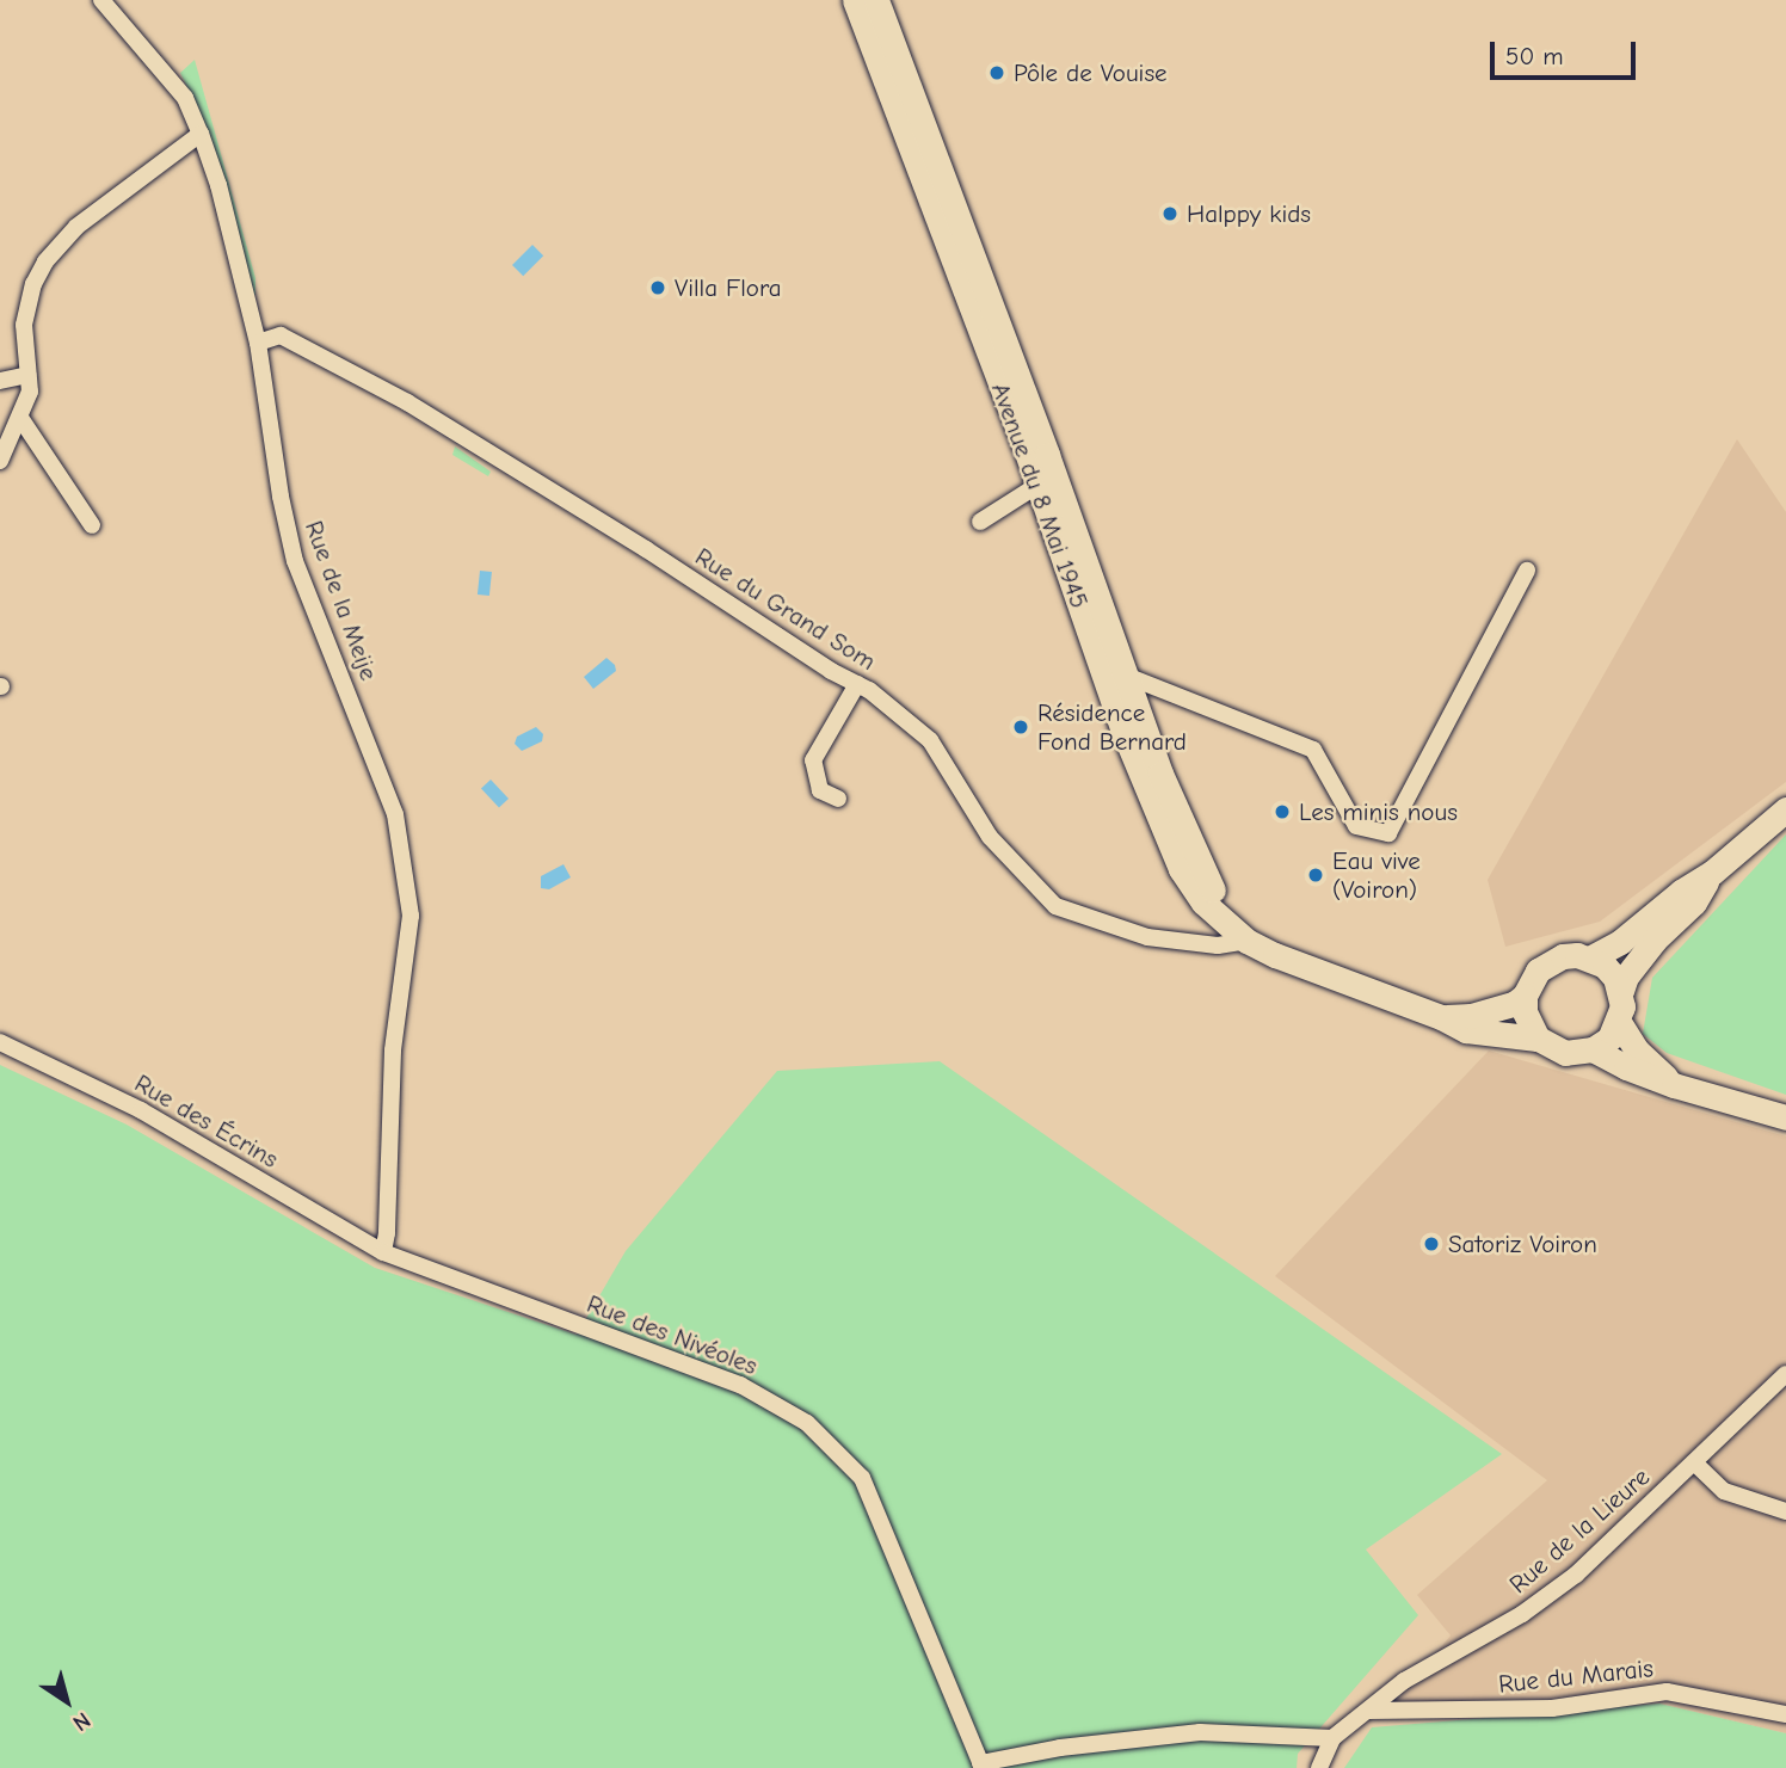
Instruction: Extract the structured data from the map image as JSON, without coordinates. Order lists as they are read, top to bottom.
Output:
{
  "streets": {
    "main road": ["Avenue du 8 Mai 1945"],
    "street": [
      "Rue de la Meije",
      "Rue du Grand Som",
      "Rue des Écrins",
      "Rue des Nivéoles",
      "Rue de la Lieure",
      "Rue du Marais"
    ]
  },
  "crossings": [
    ["Avenue du 8 Mai 1945", "Rue du Grand Som"],
    ["Rue de la Meije", "Rue du Grand Som"],
    ["Rue de la Meije", "Rue des Écrins"],
    ["Rue de la Meije", "Rue des Nivéoles"],
    ["Rue des Écrins", "Rue des Nivéoles"],
    ["Rue de la Lieure", "Rue du Marais"]
  ],
  "places": [
    "Pôle de Vouise",
    "Halppy kids",
    "Villa Flora",
    "Résidence Fond Bernard",
    "Les minis nous",
    "Eau vive (Voiron)",
    "Satoriz Voiron"
  ],
  "scale_bar": "50 m",
  "north": "bottom right"
}
